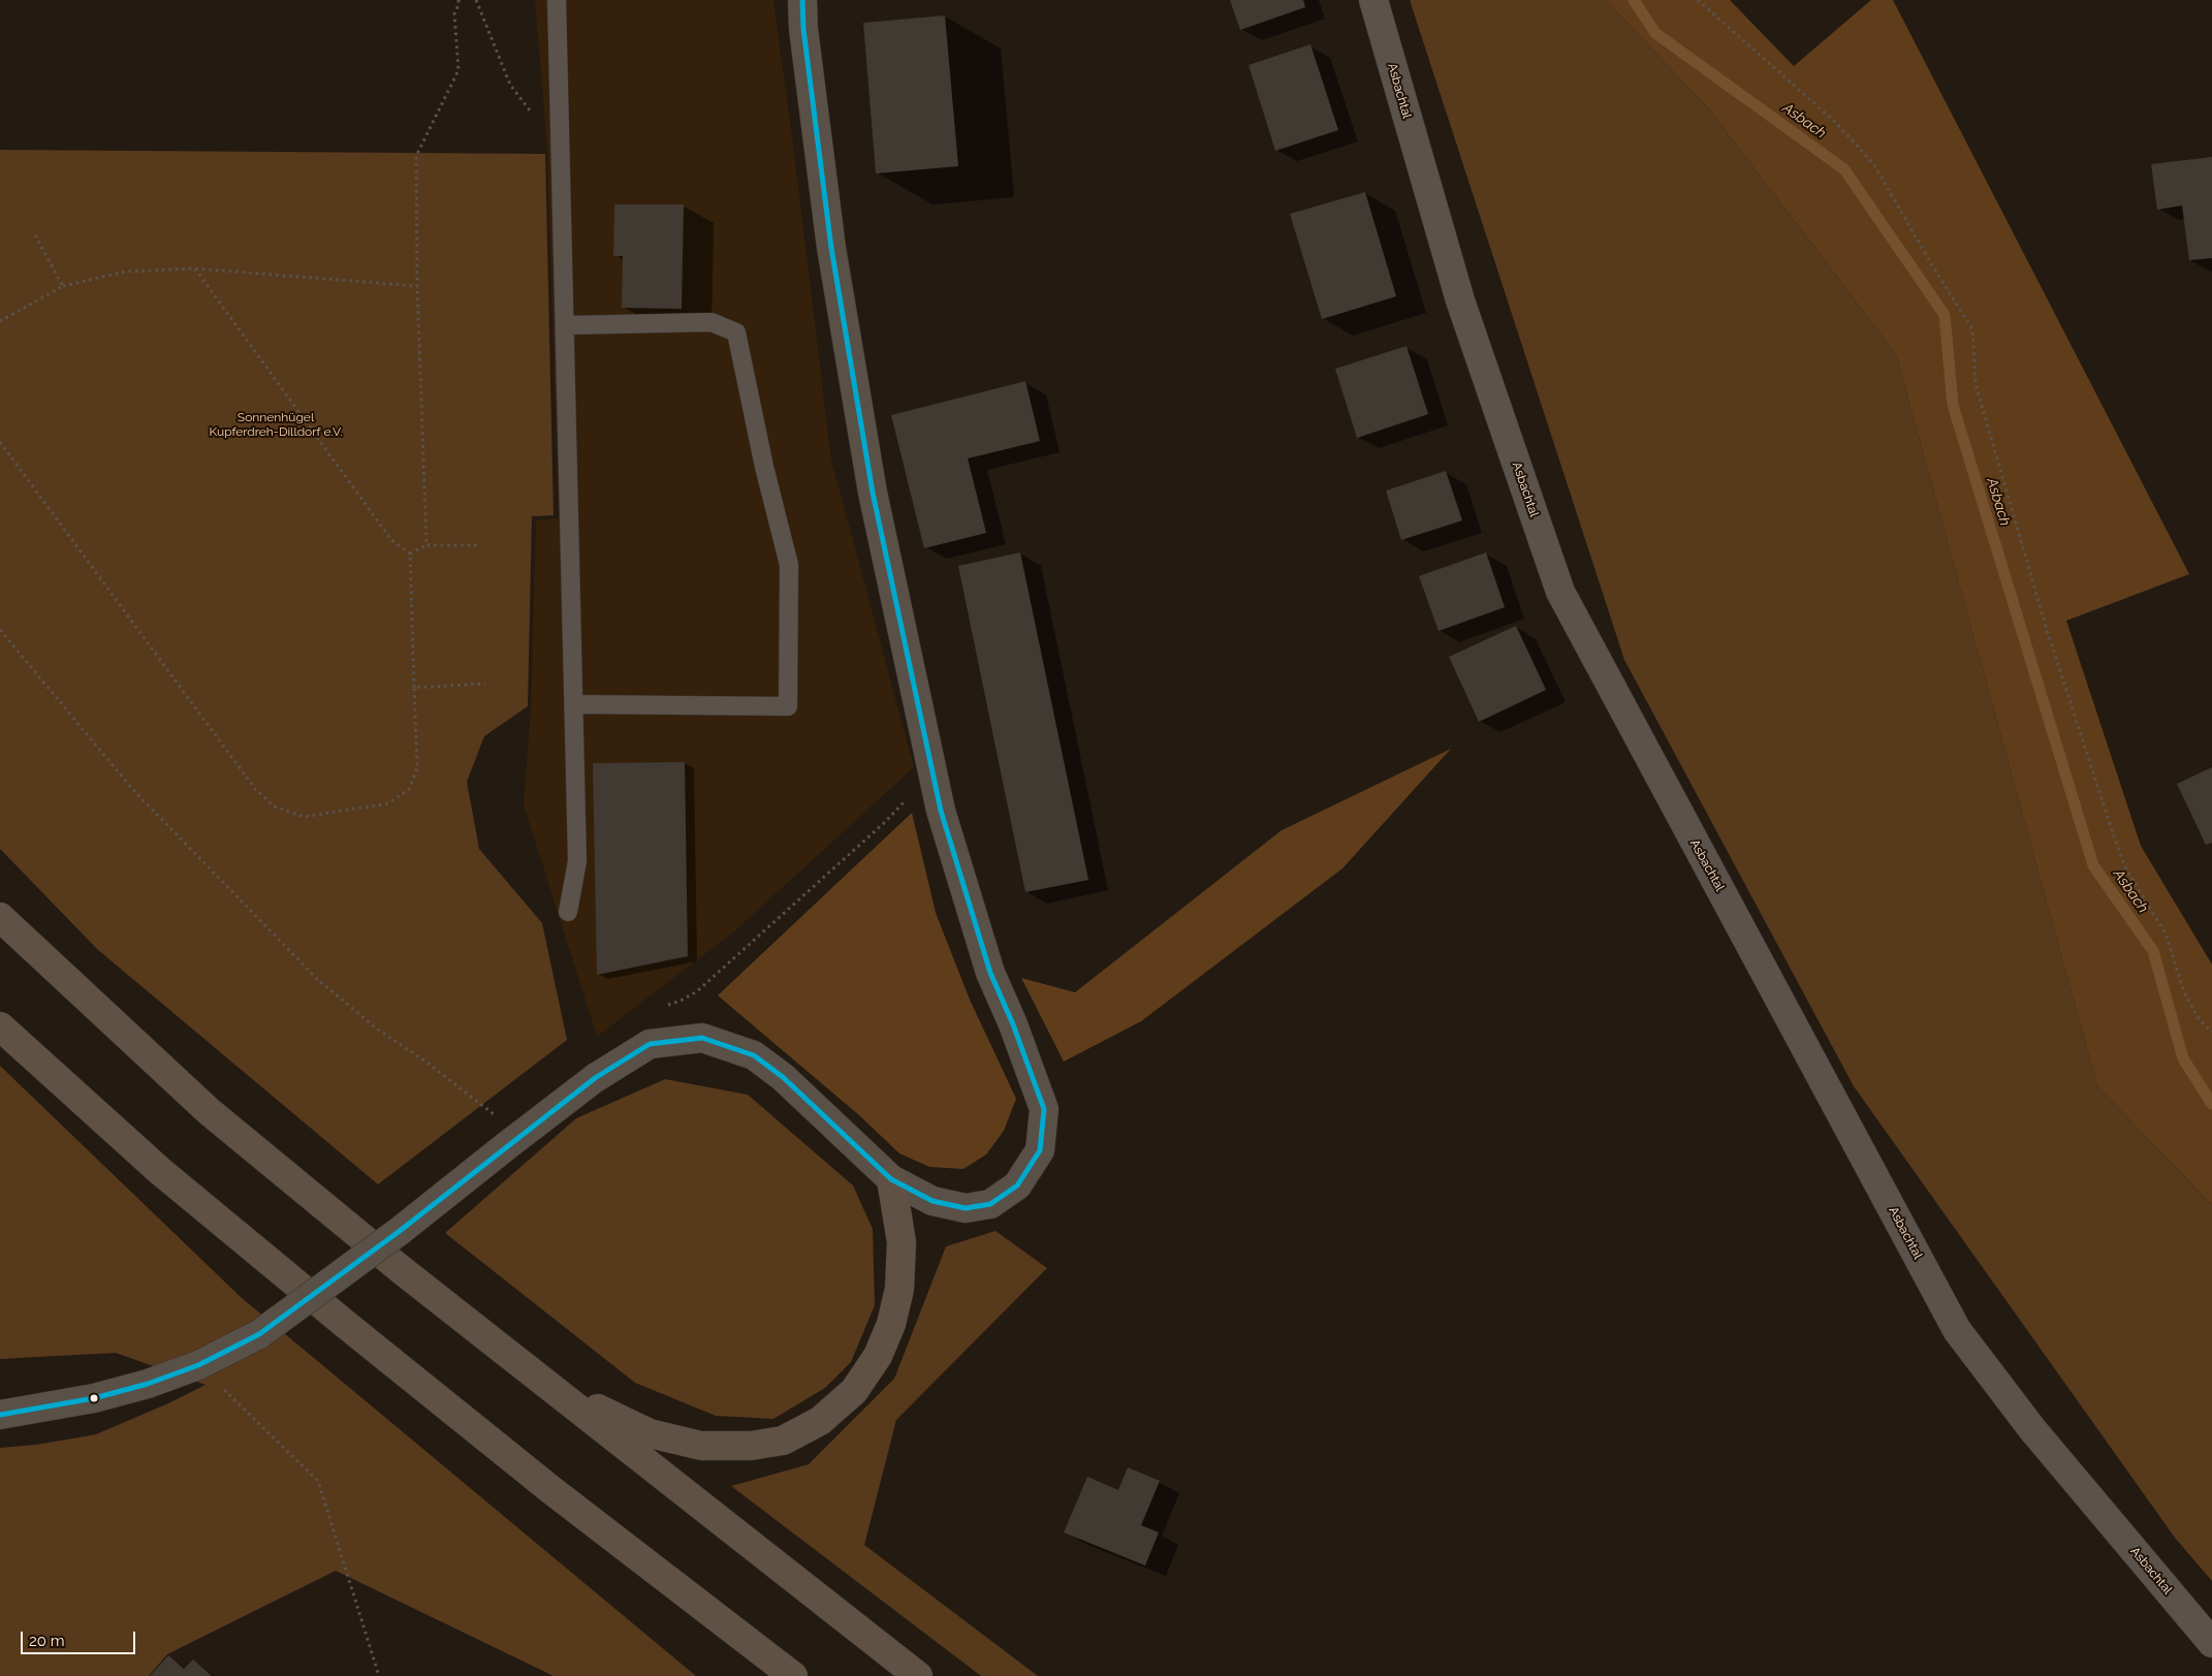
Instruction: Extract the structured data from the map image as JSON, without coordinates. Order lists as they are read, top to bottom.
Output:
{
  "streets": {
    "street": ["Asbachtal"]
  },
  "water": ["Asbach"],
  "parks": ["Sonnenhügel Kupferdreh-Dilldorf e.V."],
  "scale_bar": "20 m"
}
